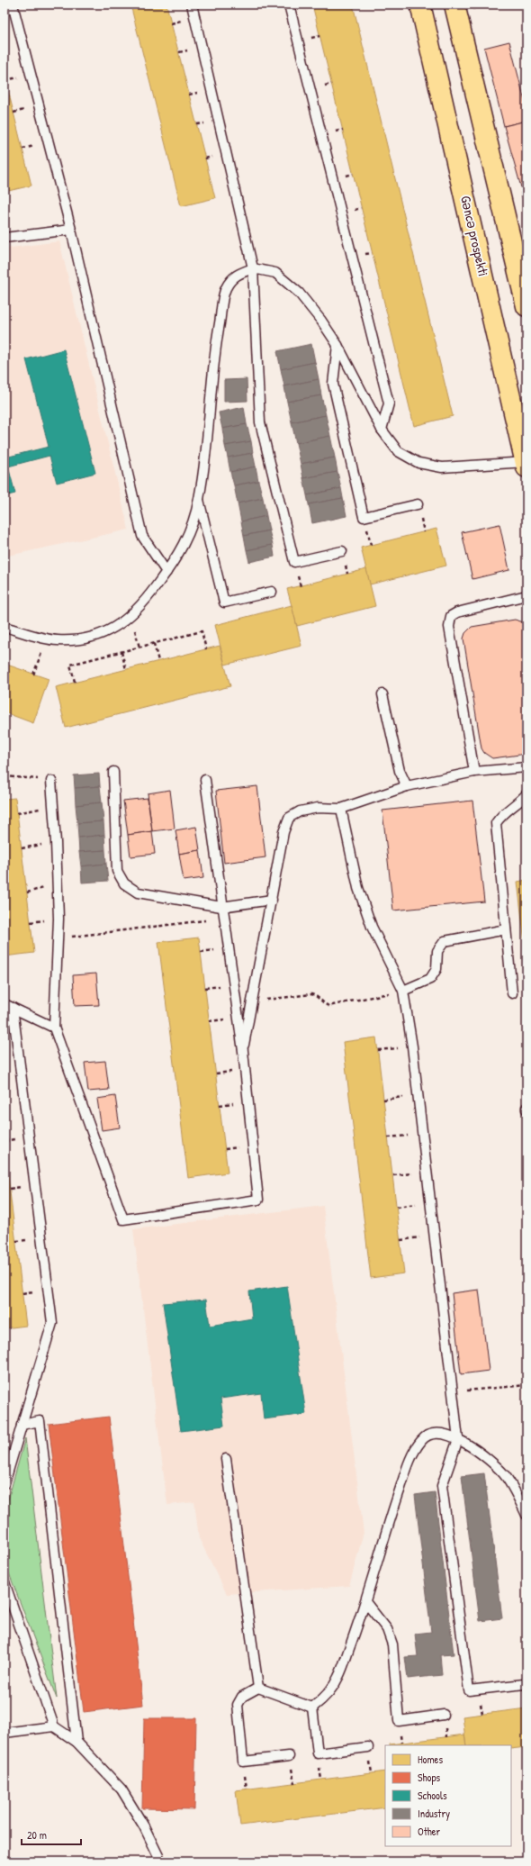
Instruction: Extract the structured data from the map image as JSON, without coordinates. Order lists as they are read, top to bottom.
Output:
{
  "streets": {
    "main road": ["Gəncə prospekti"]
  },
  "legend": [
    "Homes",
    "Shops",
    "Schools",
    "Industry",
    "Other"
  ],
  "scale_bar": "20 m"
}
